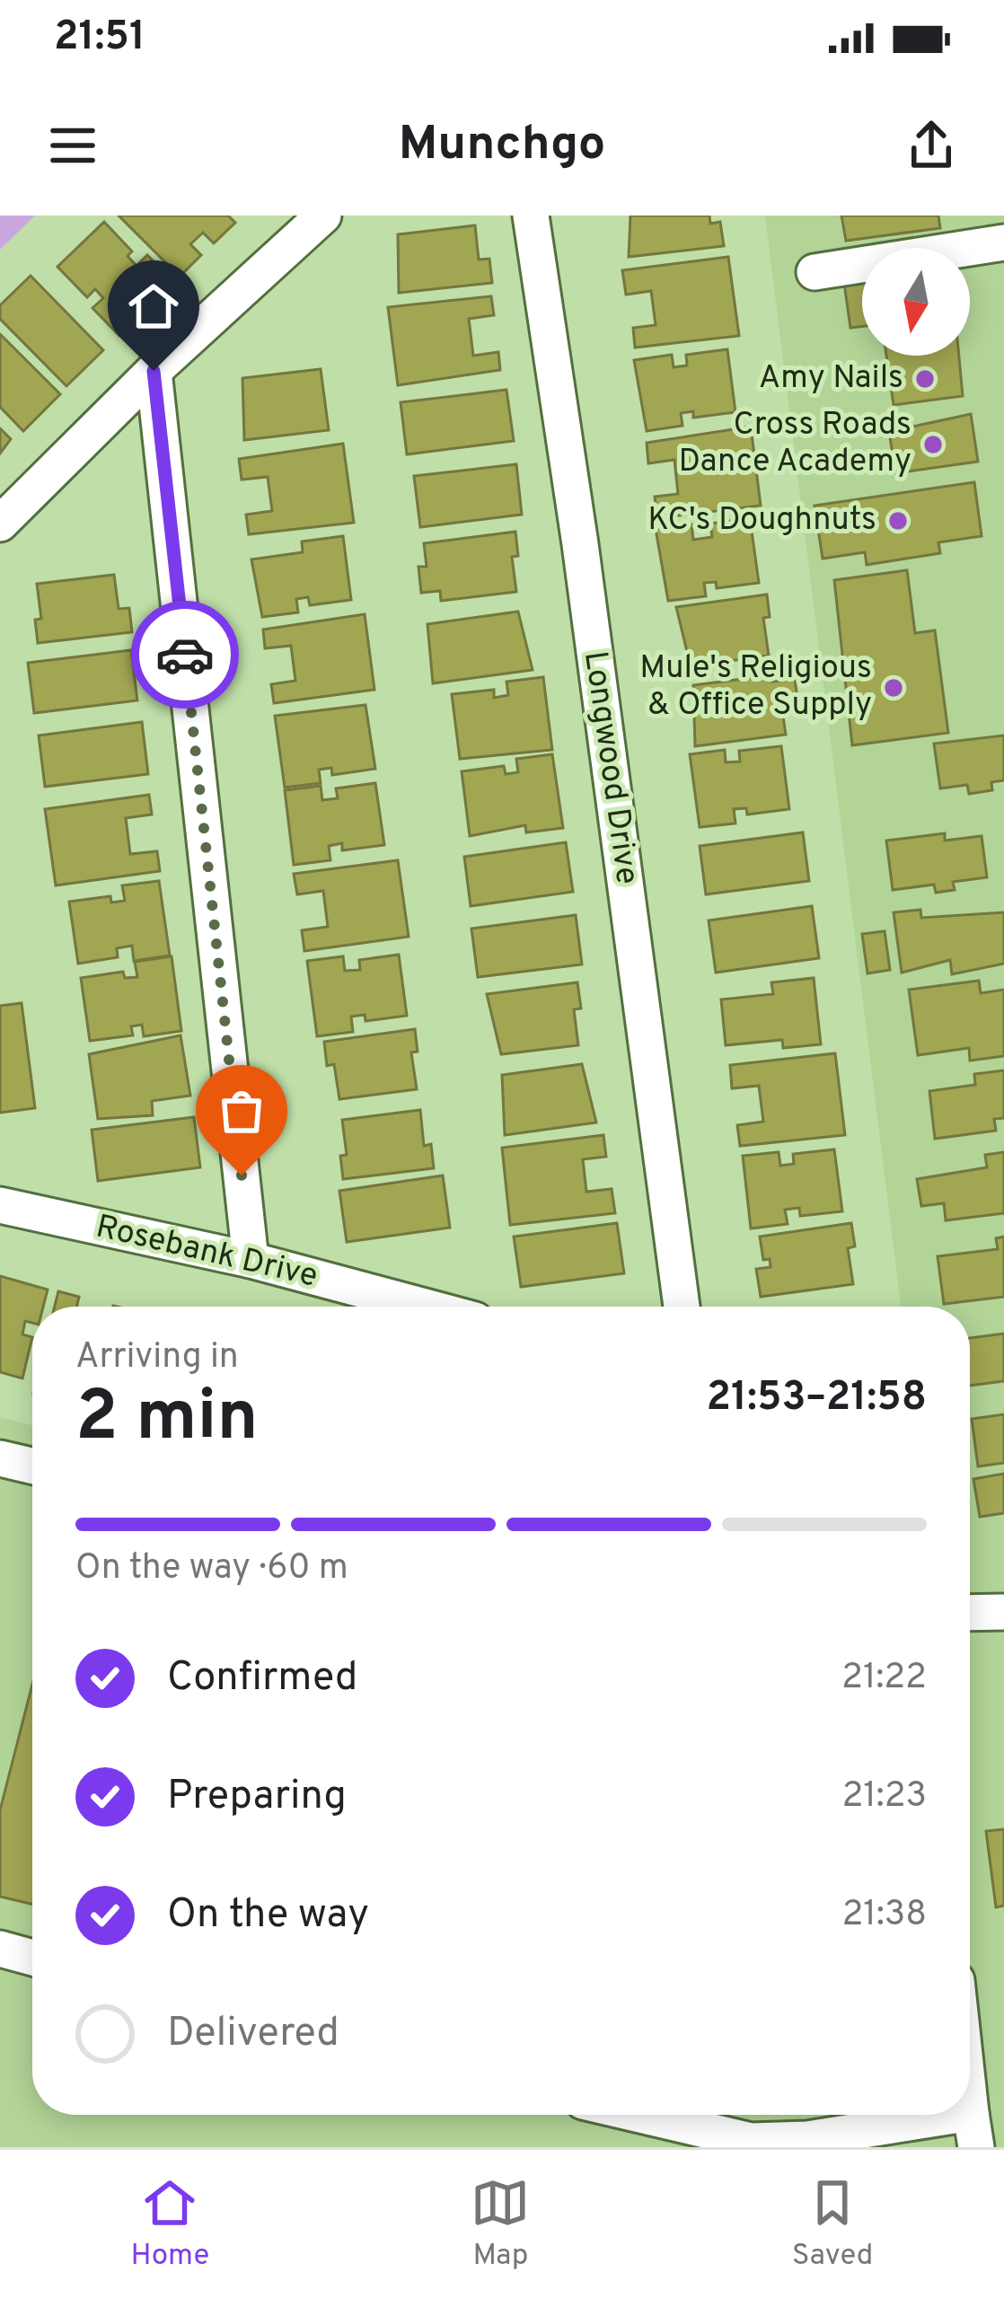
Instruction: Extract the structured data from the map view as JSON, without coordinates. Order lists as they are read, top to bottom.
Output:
{
  "streets": {
    "street": ["Longwood Drive", "Rosebank Drive"]
  },
  "places": [
    "Amy Nails",
    "Cross Roads Dance Academy",
    "KC's Doughnuts",
    "Mule's Religious & Office Supply"
  ],
  "north": "bottom",
  "page": {
    "status": "21:51",
    "header": "Munchgo",
    "heading": ["2 min", "Arriving in", "21:53–21:58"],
    "bar": "On the way · 60 m",
    "list": [
      ["Confirmed", "21:22"],
      ["Preparing", "21:23"],
      ["On the way", "21:38"],
      "Delivered"
    ],
    "tabs": ["Home", "Map", "Saved"]
  }
}
